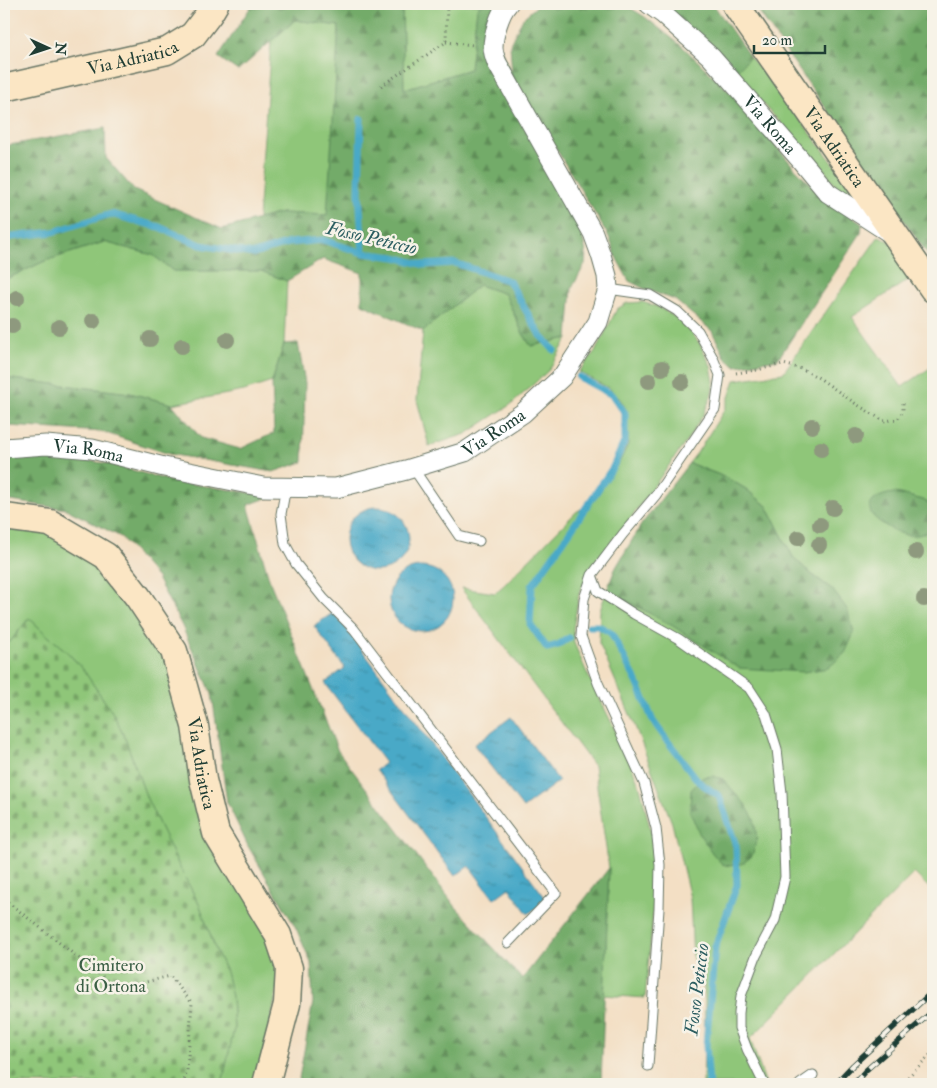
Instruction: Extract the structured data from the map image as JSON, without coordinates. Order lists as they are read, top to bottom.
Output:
{
  "streets": {
    "main road": ["Via Adriatica"],
    "street": ["Via Roma"]
  },
  "crossings": [
    ["Via Adriatica", "Via Roma"]
  ],
  "water": ["Fosso Peticcio"],
  "parks": ["Cimitero di Ortona"],
  "scale_bar": "20 m",
  "north": "right"
}
